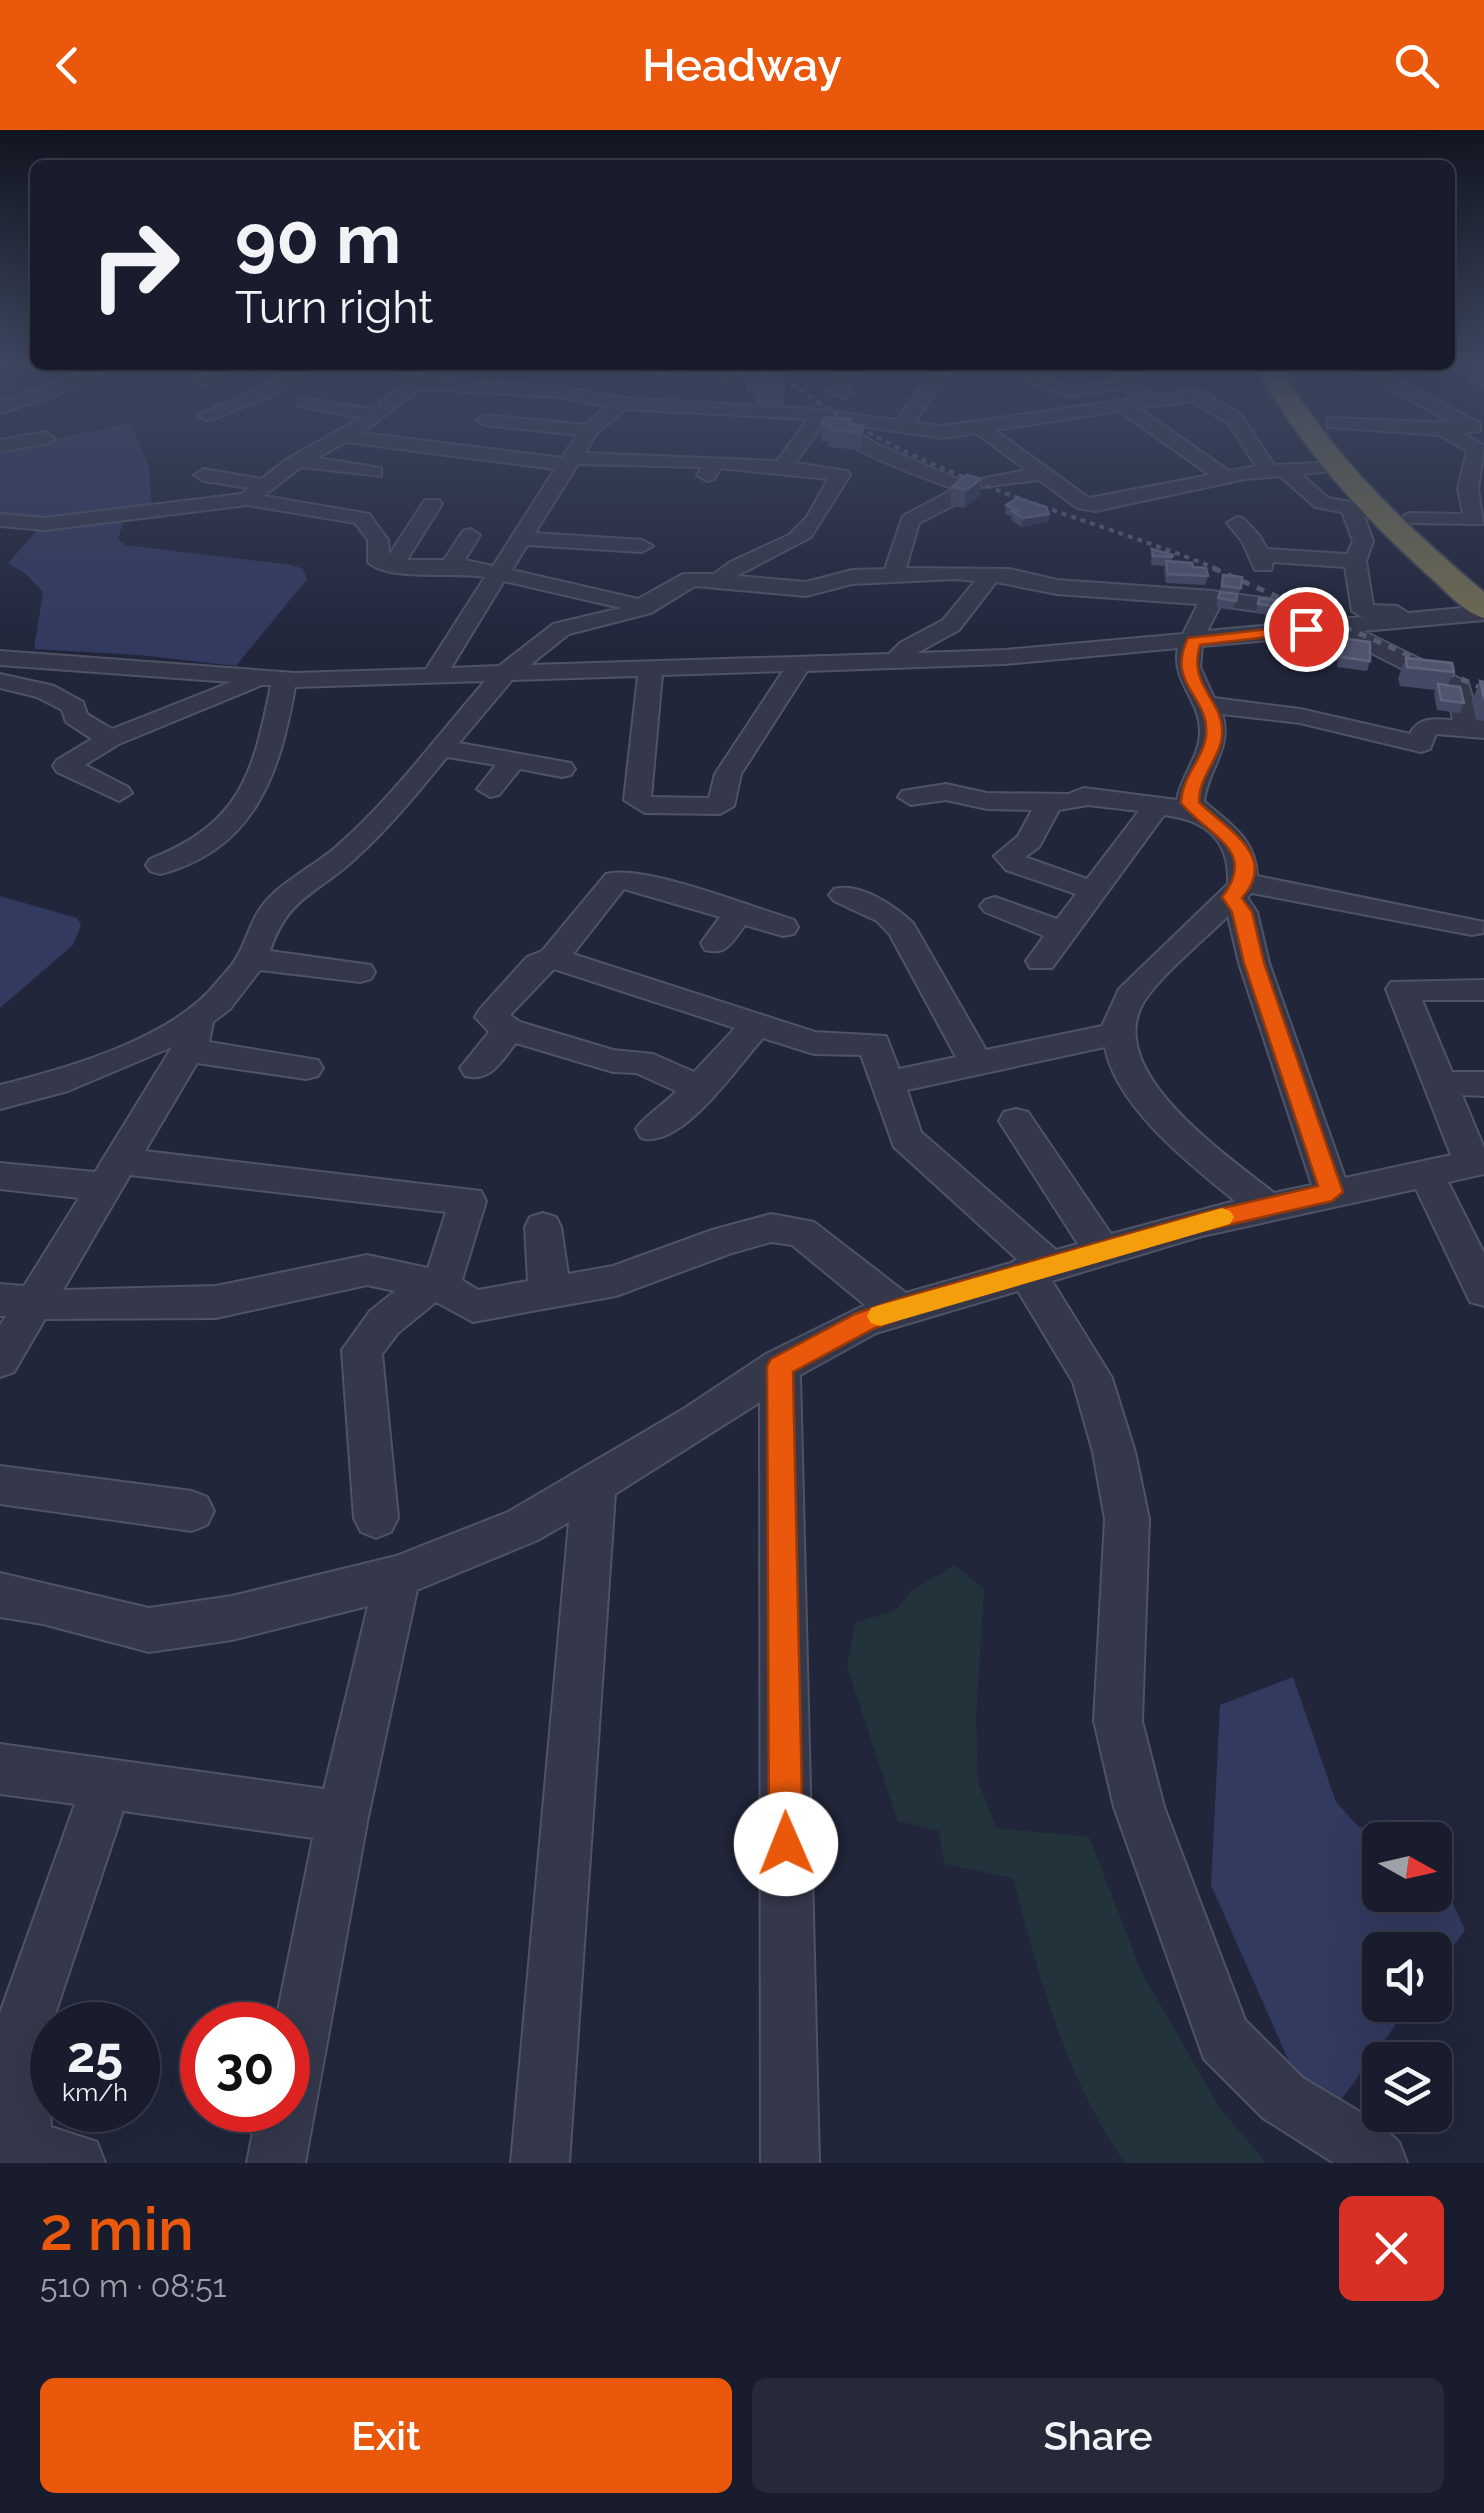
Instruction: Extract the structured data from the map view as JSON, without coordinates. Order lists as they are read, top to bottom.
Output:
{
  "north": "right",
  "page": {
    "header": "Headway",
    "turn": ["90 m", "Turn right"],
    "speed": "25 km/h",
    "limit": "30",
    "heading": ["2 min", "510 m · 08:51"],
    "buttons": ["Exit", "Share"]
  }
}
